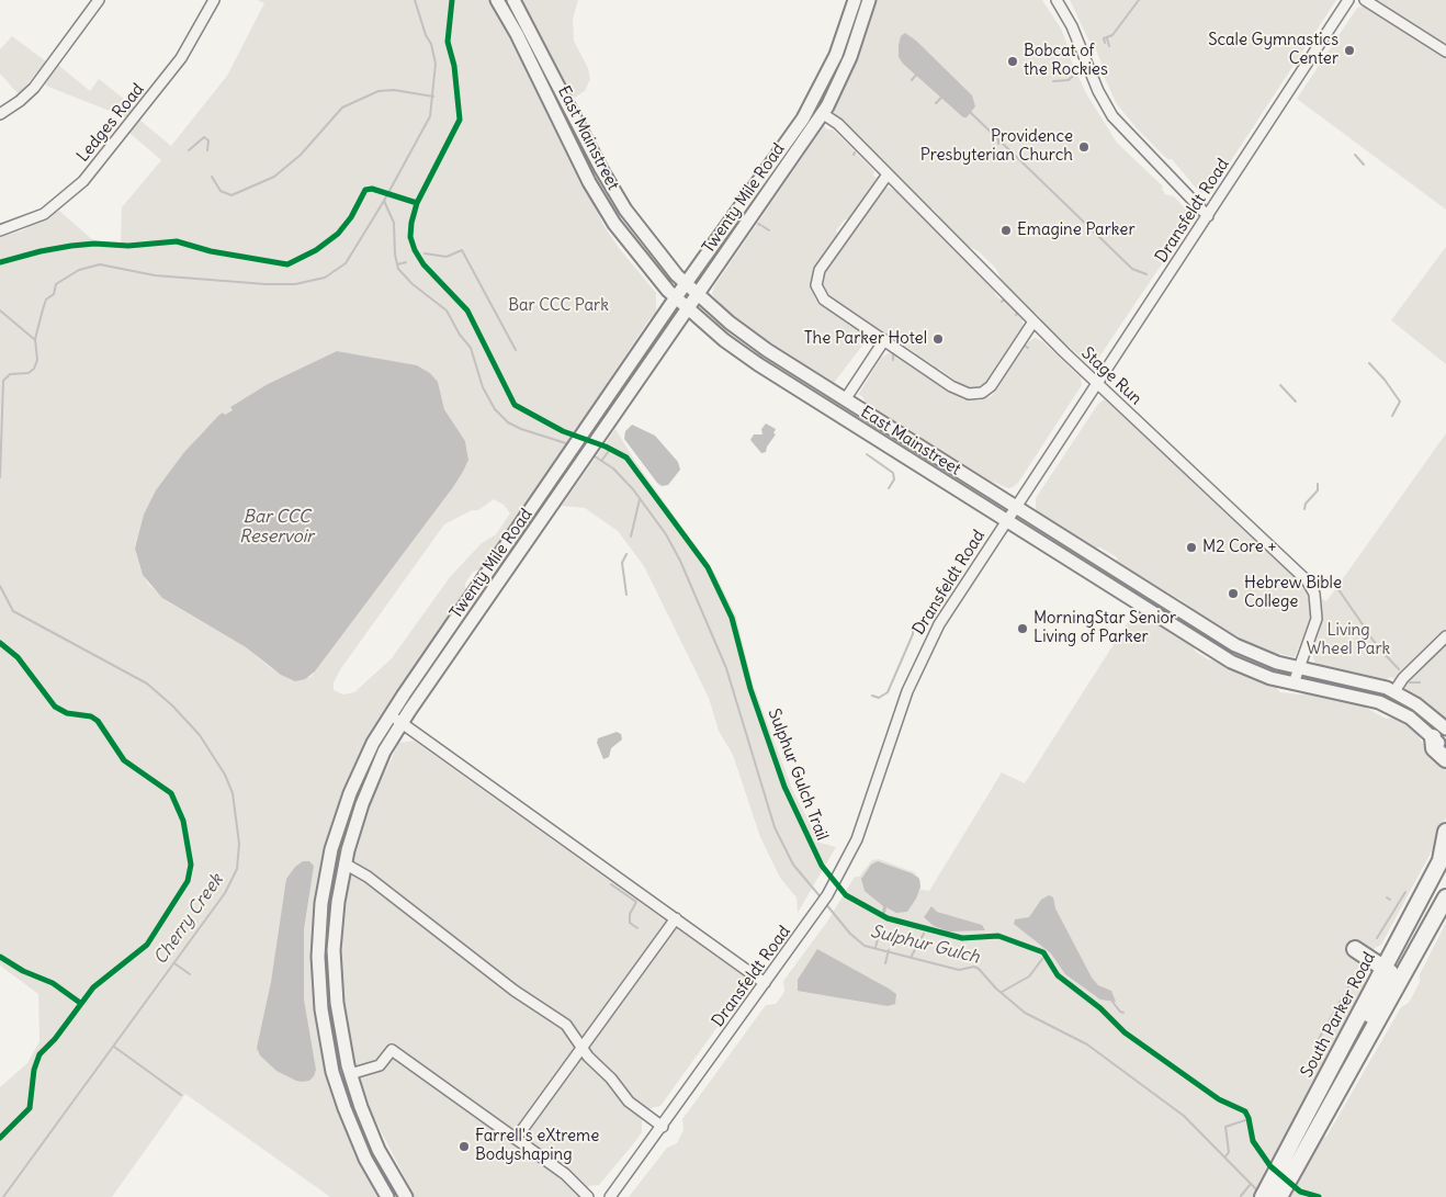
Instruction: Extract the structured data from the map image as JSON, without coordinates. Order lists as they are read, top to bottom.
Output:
{
  "streets": {
    "highway": ["South Parker Road"],
    "main road": ["East Mainstreet", "Twenty Mile Road"],
    "street": ["Ledges Road", "Dransfeldt Road", "Stage Run"],
    "cycle path": ["Sulphur Gulch Trail"]
  },
  "crossings": [
    ["East Mainstreet", "Twenty Mile Road"],
    ["East Mainstreet", "Dransfeldt Road"],
    ["East Mainstreet", "Stage Run"],
    ["Twenty Mile Road", "Stage Run"],
    ["Dransfeldt Road", "Stage Run"]
  ],
  "water": ["Bar CCC Reservoir", "Cherry Creek", "Sulphur Gulch"],
  "parks": ["Bar CCC Park", "Living Wheel Park"],
  "places": [
    "Scale Gymnastics Center",
    "Bobcat of the Rockies",
    "Providence Presbyterian Church",
    "Emagine Parker",
    "The Parker Hotel",
    "M2 Core +",
    "Hebrew Bible College",
    "MorningStar Senior Living of Parker",
    "Farrell's eXtreme Bodyshaping"
  ]
}
